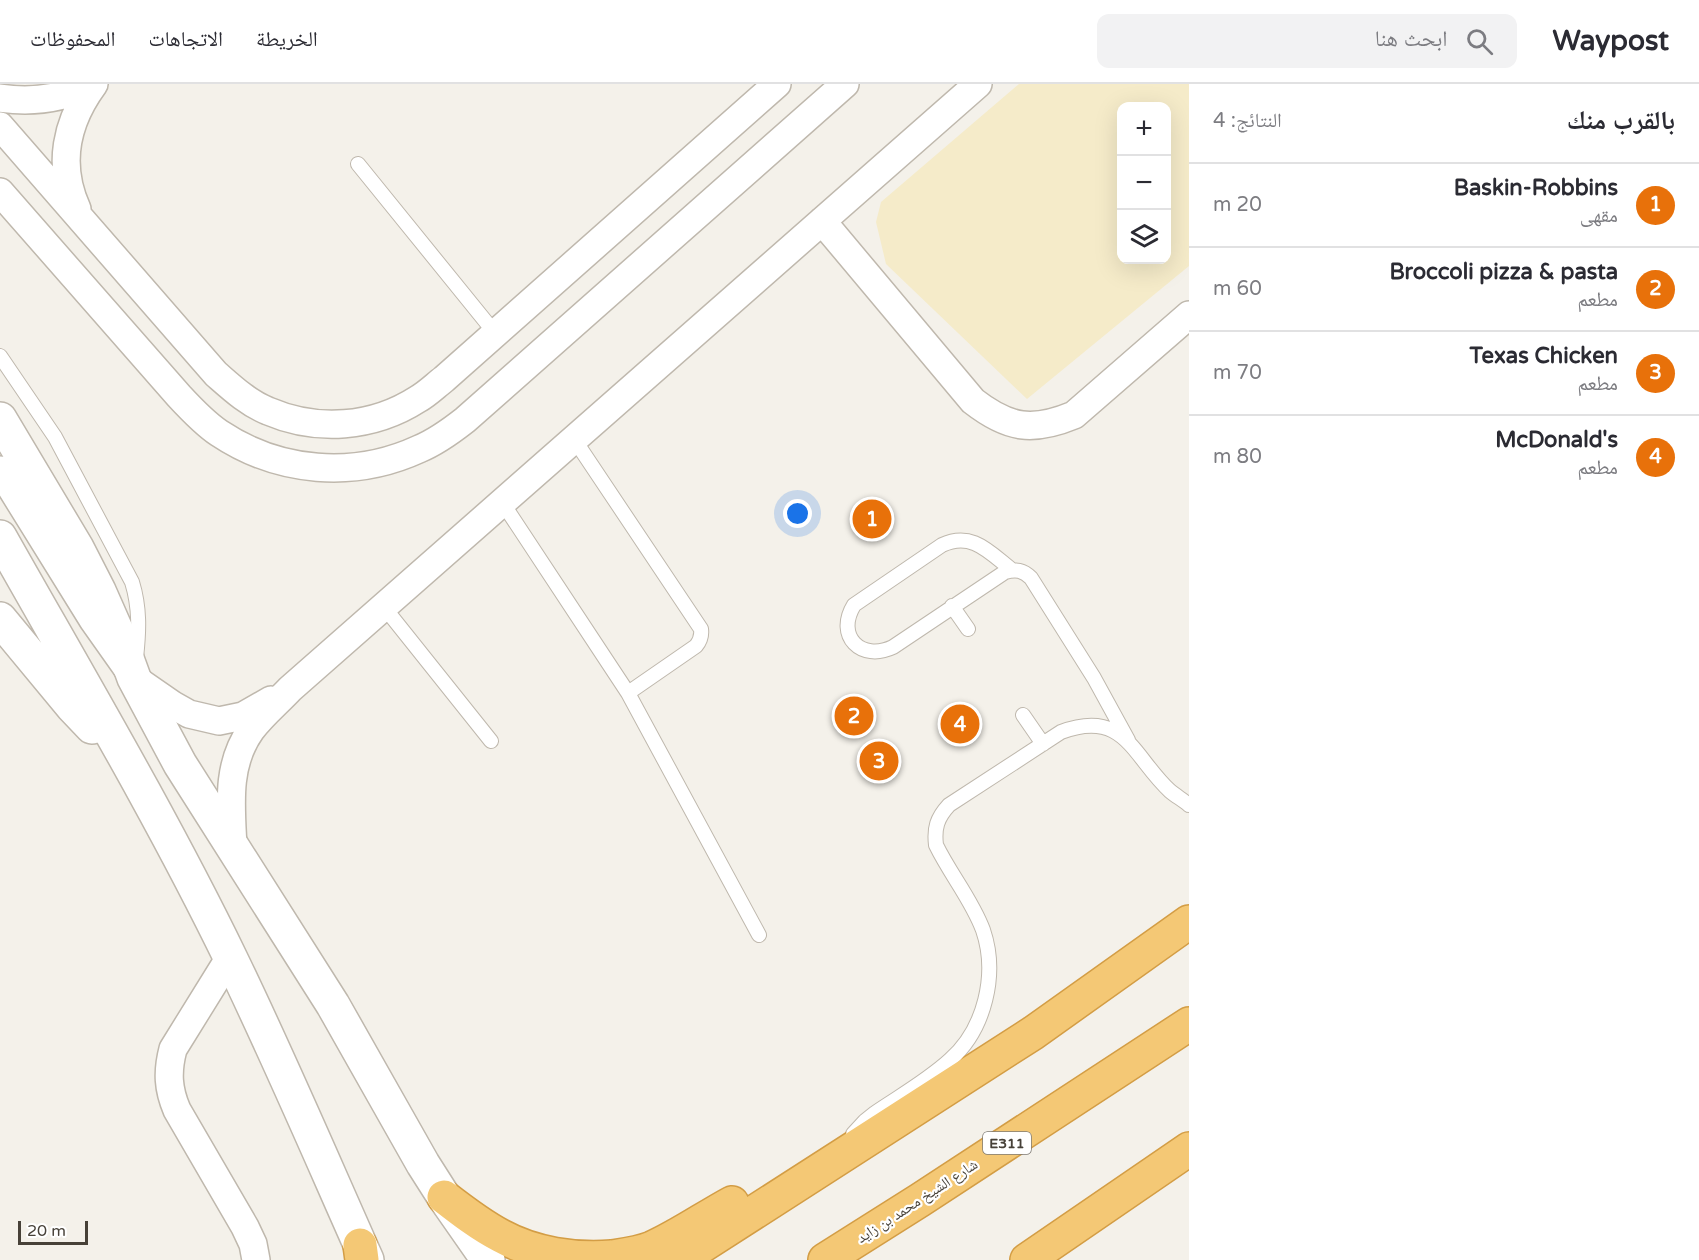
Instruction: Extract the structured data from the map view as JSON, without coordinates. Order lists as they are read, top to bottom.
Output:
{
  "streets": {
    "highway": ["E311", "شارع الشيخ محمد بن زايد"]
  },
  "scale_bar": "20 m",
  "page": {
    "header": "Waypost",
    "search": "ابحث هنا",
    "nav": ["الخريطة", "الاتجاهات", "المحفوظات"],
    "heading": ["بالقرب منك", "النتائج: 4"],
    "map_buttons": ["+", "−"],
    "list": [
      {
        "mark": "1",
        "name": "Baskin-Robbins",
        "note": "مقهى",
        "value": "20 m"
      },
      {
        "mark": "2",
        "name": "Broccoli pizza & pasta",
        "note": "مطعم",
        "value": "60 m"
      },
      {
        "mark": "3",
        "name": "Texas Chicken",
        "note": "مطعم",
        "value": "70 m"
      },
      {
        "mark": "4",
        "name": "McDonald's",
        "note": "مطعم",
        "value": "80 m"
      }
    ],
    "pins": [
      "1",
      "2",
      "4",
      "3"
    ],
    "scale": "20 m"
  }
}
